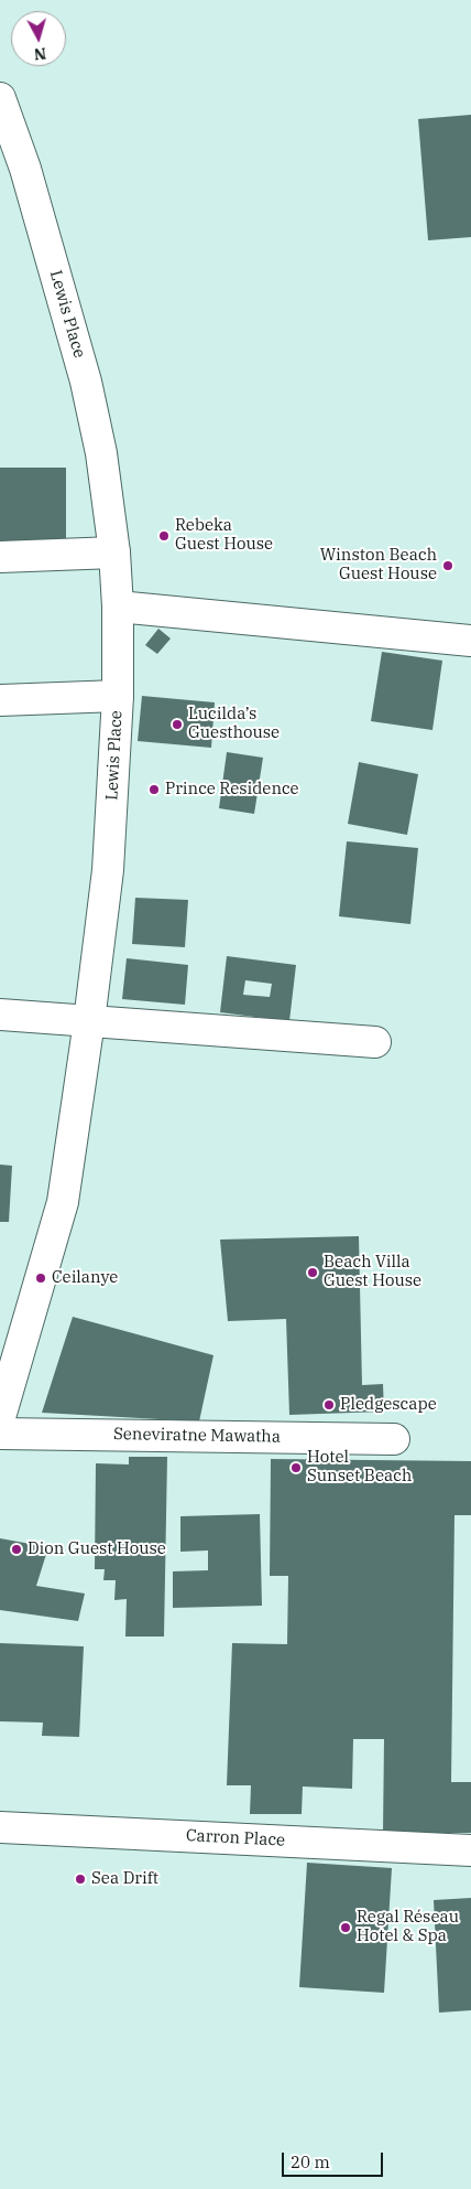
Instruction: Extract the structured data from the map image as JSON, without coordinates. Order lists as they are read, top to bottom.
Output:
{
  "streets": {
    "street": ["Lewis Place", "Seneviratne Mawatha", "Carron Place"]
  },
  "places": [
    "Rebeka Guest House",
    "Winston Beach Guest House",
    "Lucilda’s Guesthouse",
    "Prince Residence",
    "Beach Villa Guest House",
    "Ceilanye",
    "Pledgescape",
    "Hotel Sunset Beach",
    "Dion Guest House",
    "Sea Drift",
    "Regal Réseau Hotel & Spa"
  ],
  "scale_bar": "20 m",
  "north": "bottom"
}
